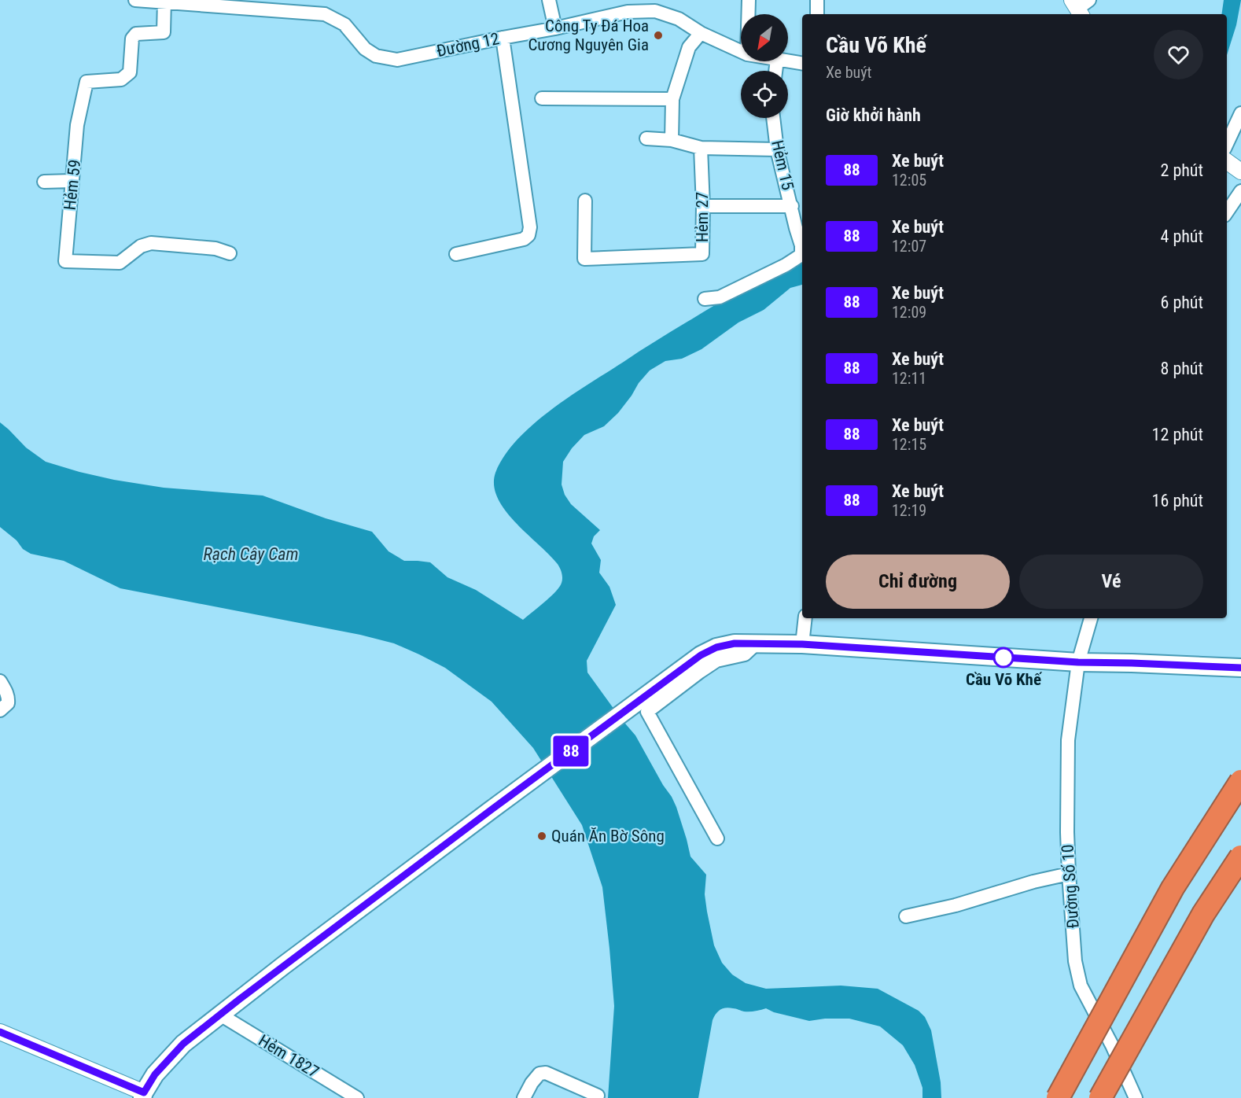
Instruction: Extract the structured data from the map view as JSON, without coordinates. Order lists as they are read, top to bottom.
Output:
{
  "streets": {
    "street": [
      "Đường 12",
      "Hẻm 15",
      "Hẻm 59",
      "Hẻm 27",
      "Đường Số 10",
      "Hẻm 1827"
    ]
  },
  "crossings": [
    ["Đường 12", "Hẻm 59"]
  ],
  "water": ["Rạch Cây Cam"],
  "places": ["Công Ty Đá Hoa Cương Nguyên Gia", "Cầu Võ Khế", "Quán Ăn Bờ Sông"],
  "lines": ["bus line 88"],
  "north": "bottom left",
  "page": {
    "on_map": "88",
    "heading": [
      ["Cầu Võ Khế", "Xe buýt"],
      "Giờ khởi hành"
    ],
    "list": [
      {
        "mark": "88",
        "name": "Xe buýt",
        "note": "12:05",
        "value": "2 phút"
      },
      {
        "mark": "88",
        "name": "Xe buýt",
        "note": "12:07",
        "value": "4 phút"
      },
      {
        "mark": "88",
        "name": "Xe buýt",
        "note": "12:09",
        "value": "6 phút"
      },
      {
        "mark": "88",
        "name": "Xe buýt",
        "note": "12:11",
        "value": "8 phút"
      },
      {
        "mark": "88",
        "name": "Xe buýt",
        "note": "12:15",
        "value": "12 phút"
      },
      {
        "mark": "88",
        "name": "Xe buýt",
        "note": "12:19",
        "value": "16 phút"
      }
    ],
    "buttons": ["Chỉ đường", "Vé"]
  }
}
